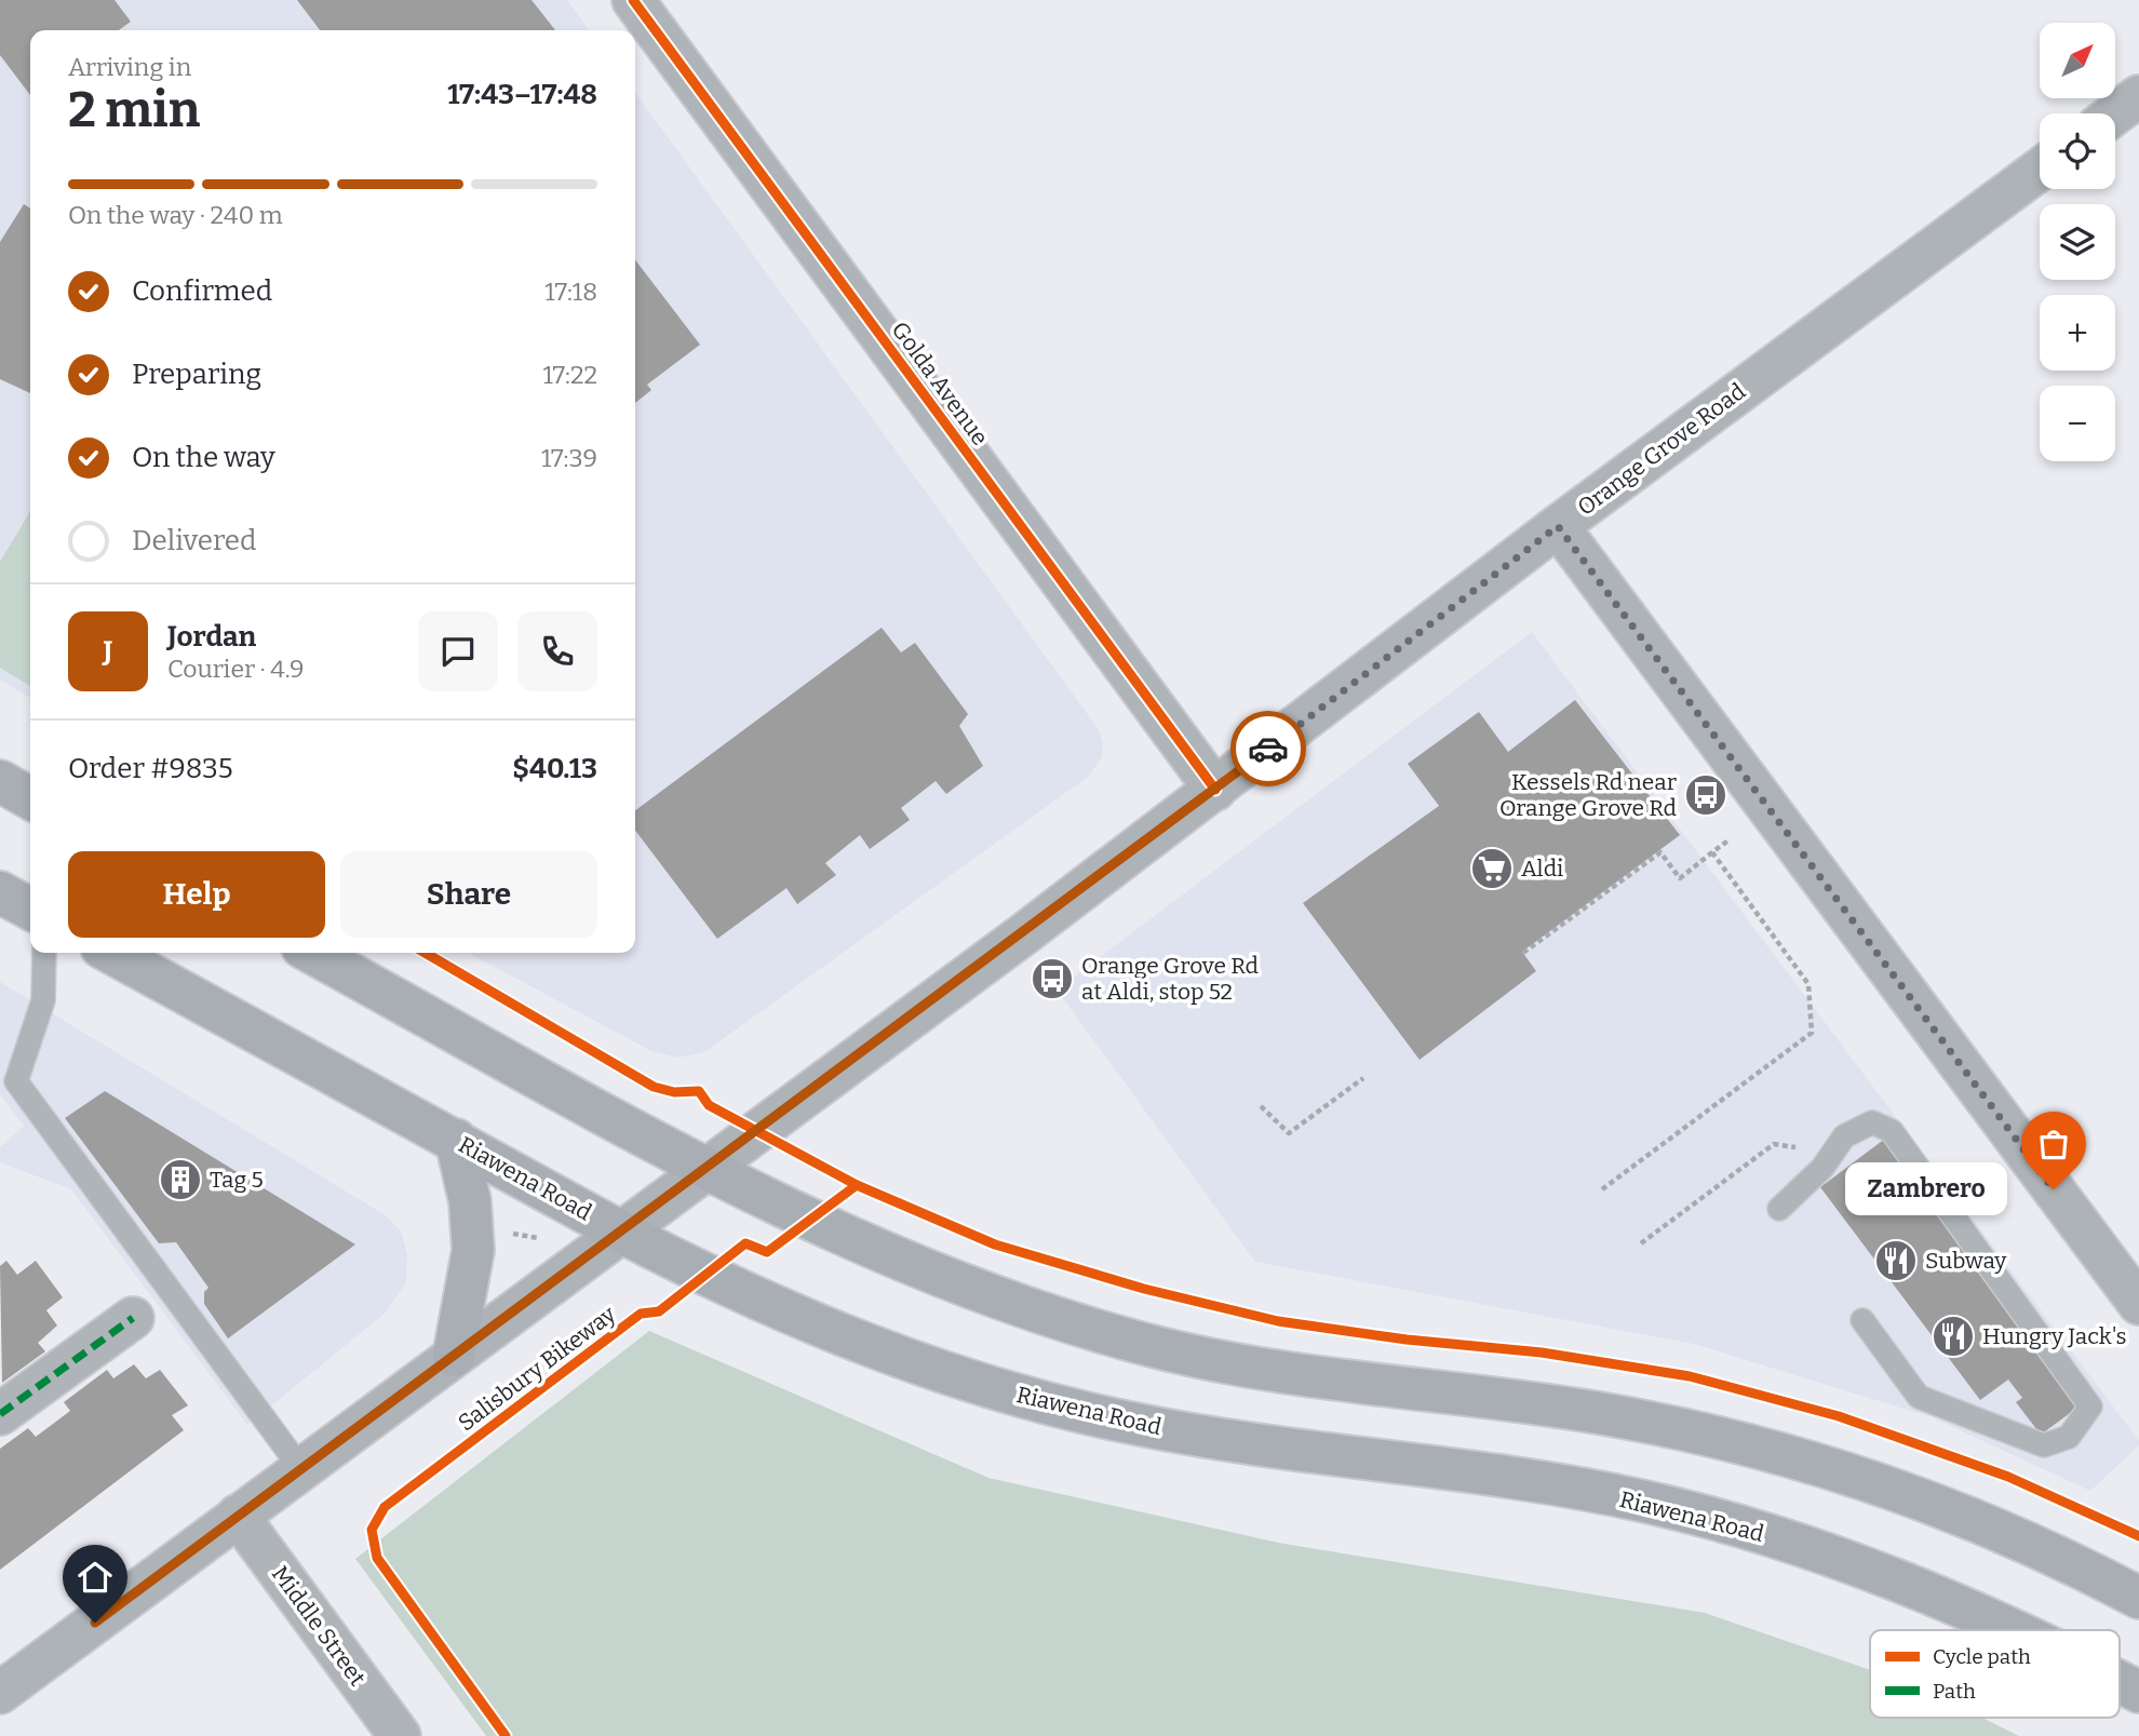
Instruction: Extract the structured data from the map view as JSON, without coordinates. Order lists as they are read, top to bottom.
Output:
{
  "streets": {
    "highway": ["Riawena Road"],
    "main road": ["Orange Grove Road"],
    "street": ["Golda Avenue", "Middle Street"],
    "cycle path": ["Salisbury Bikeway"]
  },
  "crossings": [
    ["Golda Avenue", "Orange Grove Road"],
    ["Orange Grove Road", "Riawena Road"],
    ["Orange Grove Road", "Middle Street"]
  ],
  "places": {
    "bus stop": ["Kessels Rd near Orange Grove Rd", "Orange Grove Rd at Aldi, stop 52"],
    "supermarket": ["Aldi"],
    "building": ["Tag 5"],
    "other": ["Zambrero"],
    "restaurant": ["Subway", "Hungry Jack's"]
  },
  "legend": ["Cycle path", "Path"],
  "north": "top right",
  "page": {
    "map_buttons": ["+", "−"],
    "heading": ["2 min", "Arriving in", "17:43–17:48"],
    "panel": [
      "Jordan",
      "Courier · 4.9",
      "Order #9835",
      "$40.13"
    ],
    "bar": "On the way · 240 m",
    "list": [
      ["Confirmed", "17:18"],
      ["Preparing", "17:22"],
      ["On the way", "17:39"],
      "Delivered"
    ],
    "round": "J",
    "buttons": ["Help", "Share"],
    "bubble": "Zambrero"
  }
}
